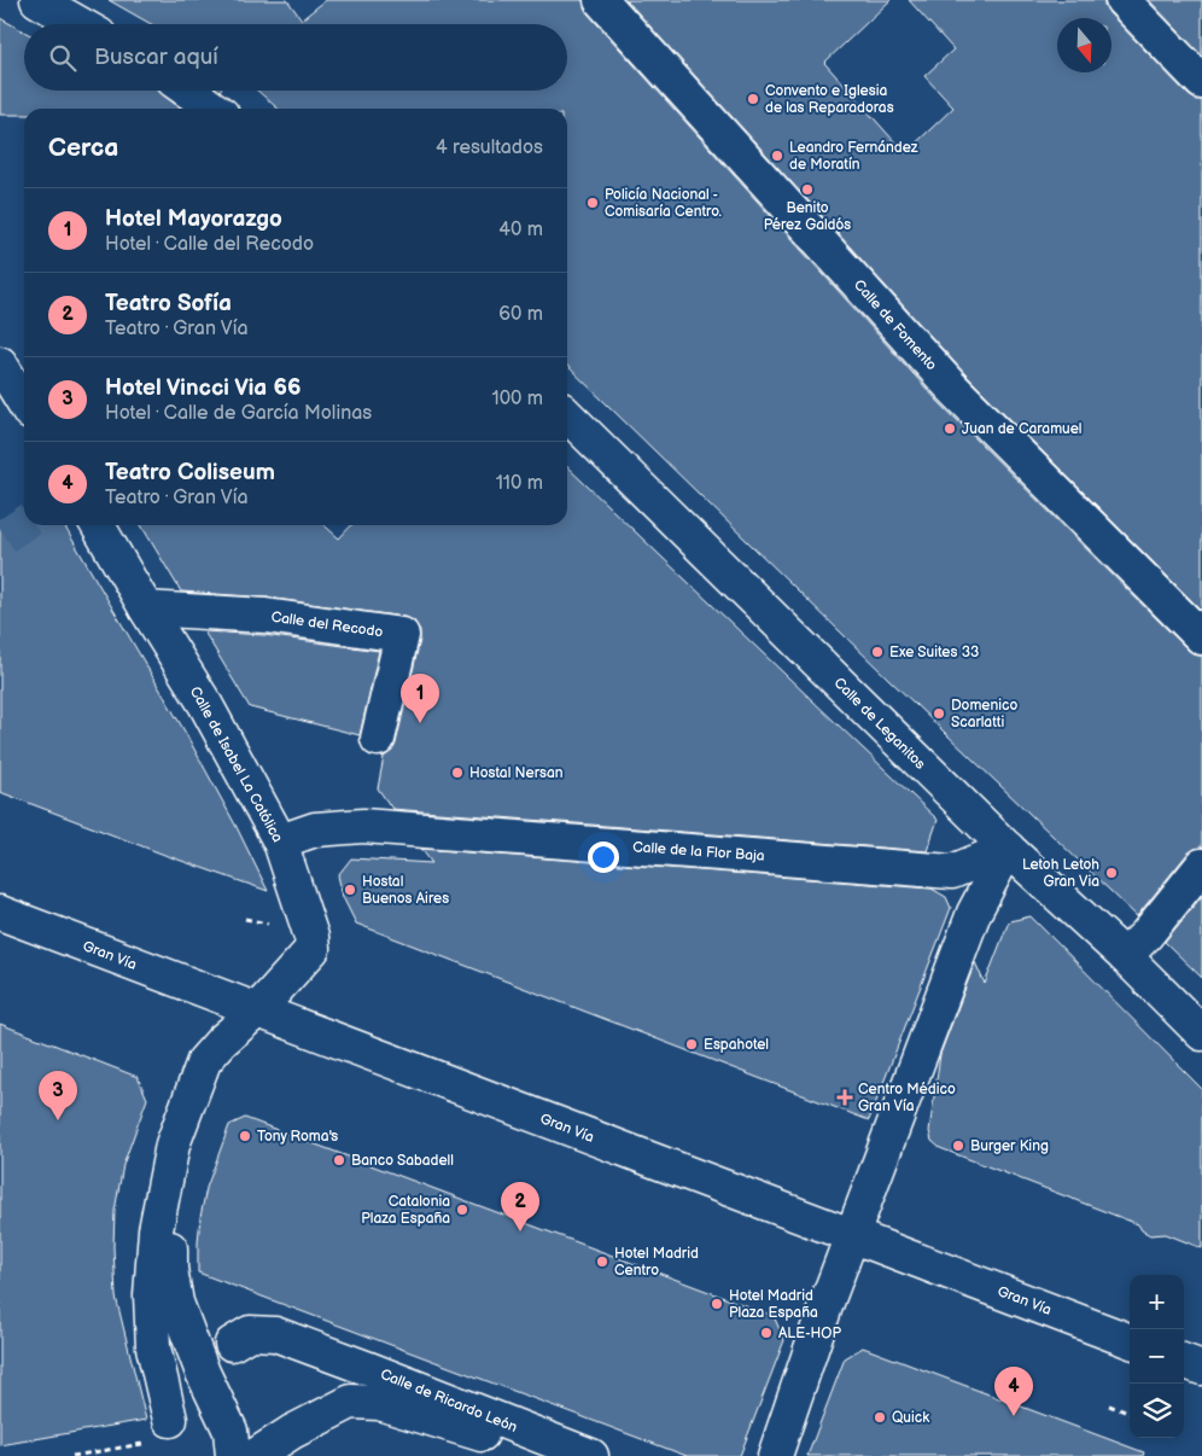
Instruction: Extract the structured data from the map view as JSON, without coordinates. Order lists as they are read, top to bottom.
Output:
{
  "streets": {
    "street": [
      "Calle de Fomento",
      "Calle del Recodo",
      "Calle de Leganitos",
      "Calle de Isabel La Católica",
      "Calle de la Flor Baja",
      "Gran Vía",
      "Calle de Ricardo León"
    ]
  },
  "crossings": [
    ["Calle del Recodo", "Calle de Isabel La Católica"],
    ["Calle de Leganitos", "Calle de la Flor Baja"],
    ["Calle de Isabel La Católica", "Calle de la Flor Baja"],
    ["Calle de Isabel La Católica", "Gran Vía"]
  ],
  "places": {
    "other": [
      "Convento e Iglesia de las Reparadoras",
      "Leandro Fernández de Moratín",
      "Benito Pérez Galdós",
      "Policía Nacional - Comisaría Centro.",
      "Juan de Caramuel",
      "Exe Suites 33",
      "Domenico Scarlatti",
      "Hostal Nersan",
      "Letoh Letoh Gran Via",
      "Hostal Buenos Aires",
      "Espahotel",
      "Tony Roma's",
      "Burger King",
      "Banco Sabadell",
      "Catalonia Plaza España",
      "Hotel Madrid Centro",
      "Hotel Madrid Plaza España",
      "ALE-HOP",
      "Quick"
    ],
    "health": ["Centro Médico Gran Vía"]
  },
  "north": "bottom",
  "page": {
    "search": "Buscar aquí",
    "heading": ["Cerca", "4 resultados"],
    "list": [
      {
        "mark": "1",
        "name": "Hotel Mayorazgo",
        "note": "Hotel · Calle del Recodo",
        "value": "40 m"
      },
      {
        "mark": "2",
        "name": "Teatro Sofía",
        "note": "Teatro · Gran Vía",
        "value": "60 m"
      },
      {
        "mark": "3",
        "name": "Hotel Vincci Via 66",
        "note": "Hotel · Calle de García Molinas",
        "value": "100 m"
      },
      {
        "mark": "4",
        "name": "Teatro Coliseum",
        "note": "Teatro · Gran Vía",
        "value": "110 m"
      }
    ],
    "pins": [
      "1",
      "3",
      "2",
      "4"
    ],
    "map_buttons": ["+", "−"]
  }
}
